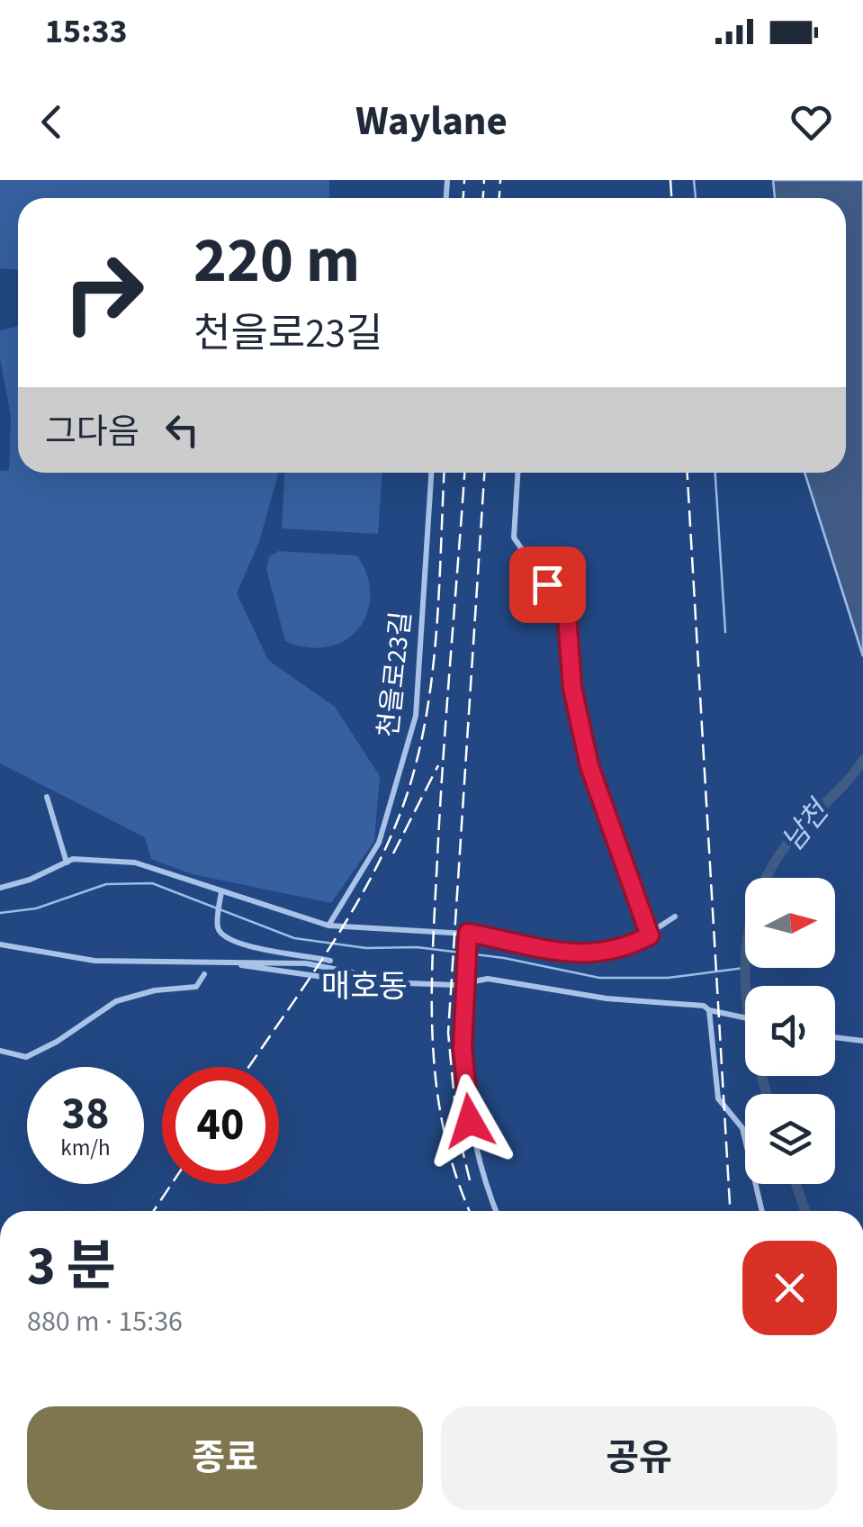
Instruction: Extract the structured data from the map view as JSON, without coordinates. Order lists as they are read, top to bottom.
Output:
{
  "streets": {
    "street": ["천을로23길"]
  },
  "districts": ["매호동"],
  "water": ["남천"],
  "north": "right",
  "page": {
    "status": "15:33",
    "header": "Waylane",
    "turn": ["220 m", "천을로23길"],
    "then": "그다음",
    "speed": "38 km/h",
    "limit": "40",
    "heading": ["3 분", "880 m · 15:36"],
    "buttons": ["종료", "공유"]
  }
}
